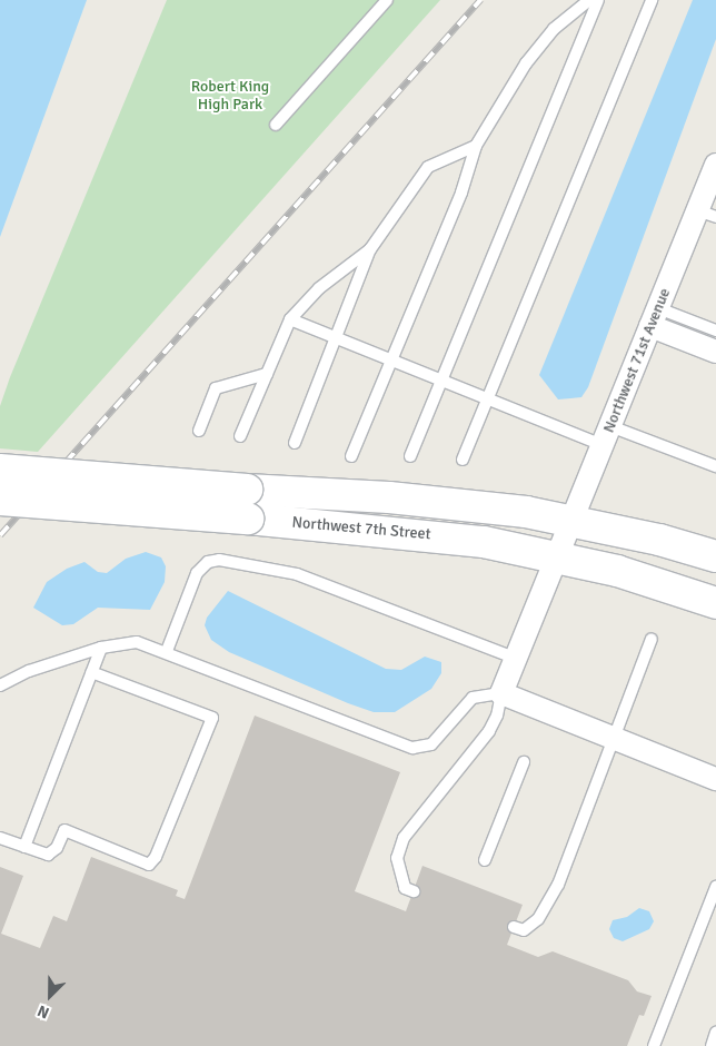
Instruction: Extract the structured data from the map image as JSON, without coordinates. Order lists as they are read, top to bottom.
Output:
{
  "streets": {
    "main road": ["Northwest 7th Street"],
    "street": ["Northwest 71st Avenue"]
  },
  "crossings": [
    ["Northwest 71st Avenue", "Northwest 7th Street"]
  ],
  "parks": ["Robert King High Park"],
  "north": "bottom left"
}
